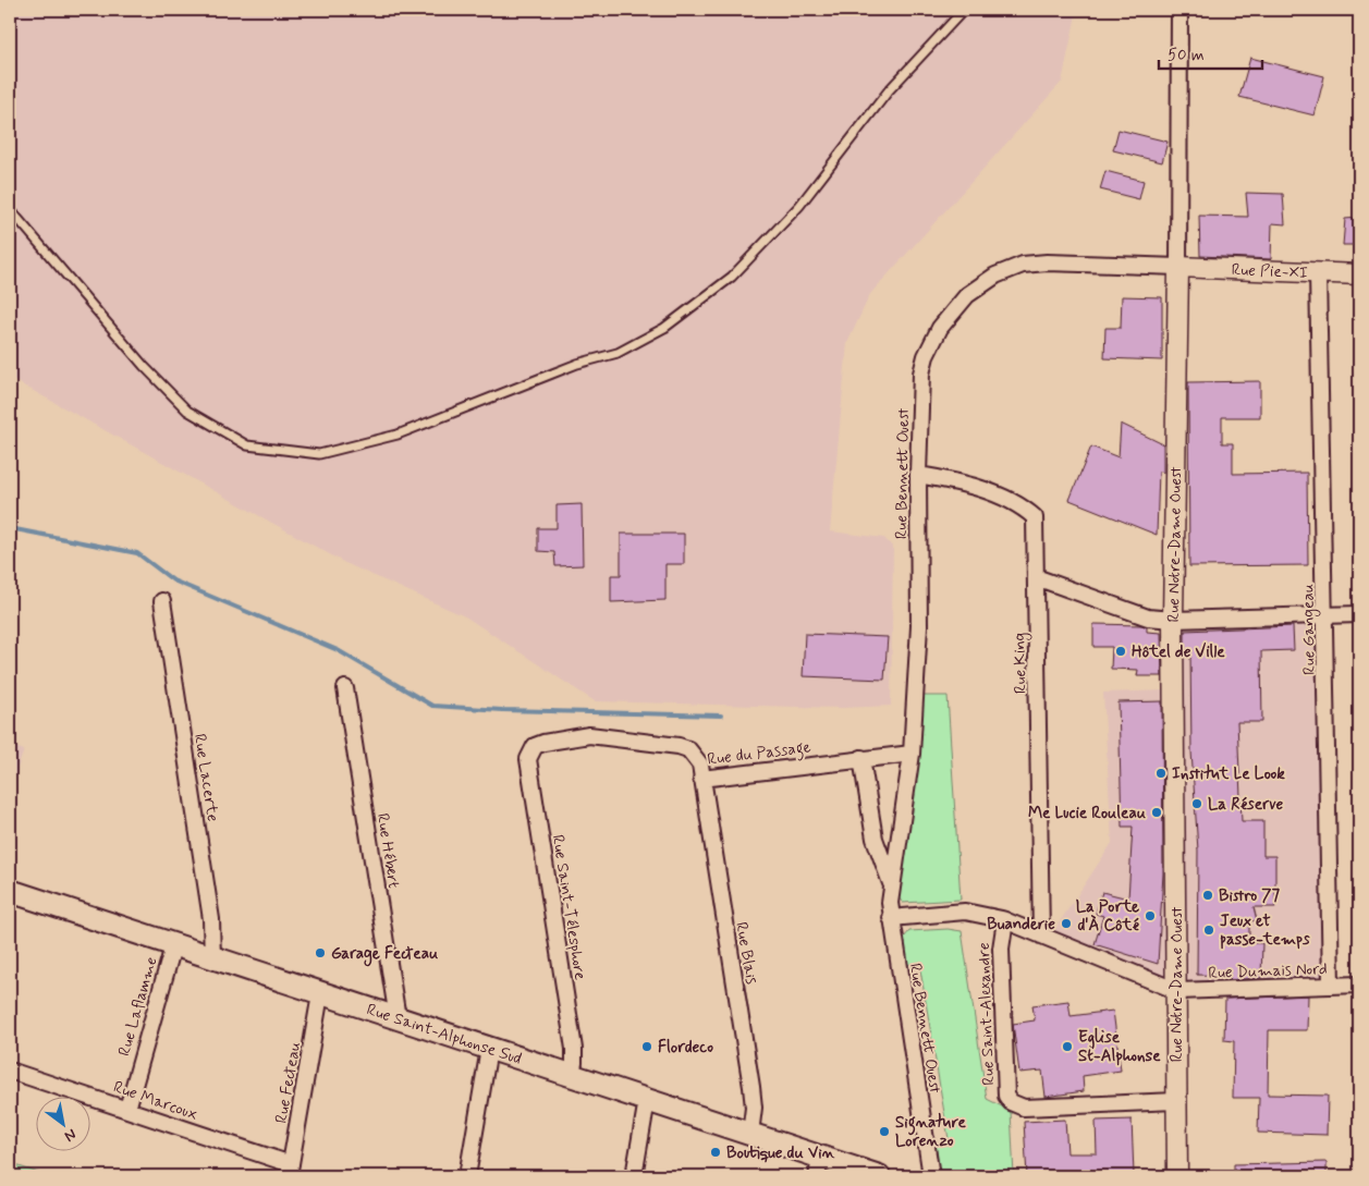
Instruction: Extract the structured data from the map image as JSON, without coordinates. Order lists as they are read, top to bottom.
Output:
{
  "streets": {
    "main road": ["Rue Saint-Alphonse Sud"],
    "street": [
      "Rue Pie-XI",
      "Rue Bennett Ouest",
      "Rue Notre-Dame Ouest",
      "Rue Gangeau",
      "Rue King",
      "Rue du Passage",
      "Rue Lacerte",
      "Rue Hébert",
      "Rue Saint-Télesphore",
      "Rue Blais",
      "Rue Dumais Nord",
      "Rue Laflamme",
      "Rue Saint-Alexandre",
      "Rue Fecteau",
      "Rue Marcoux"
    ]
  },
  "crossings": [
    ["Rue Pie-XI", "Rue Bennett Ouest"],
    ["Rue Pie-XI", "Rue Notre-Dame Ouest"],
    ["Rue Pie-XI", "Rue Gangeau"],
    ["Rue Bennett Ouest", "Rue Notre-Dame Ouest"],
    ["Rue Bennett Ouest", "Rue King"],
    ["Rue Bennett Ouest", "Rue du Passage"],
    ["Rue Notre-Dame Ouest", "Rue Dumais Nord"],
    ["Rue Notre-Dame Ouest", "Rue Saint-Alexandre"],
    ["Rue Gangeau", "Rue Dumais Nord"],
    ["Rue du Passage", "Rue Saint-Télesphore"],
    ["Rue du Passage", "Rue Blais"],
    ["Rue Lacerte", "Rue Saint-Alphonse Sud"],
    ["Rue Hébert", "Rue Saint-Alphonse Sud"],
    ["Rue Saint-Télesphore", "Rue Saint-Alphonse Sud"],
    ["Rue Blais", "Rue Saint-Alphonse Sud"],
    ["Rue Laflamme", "Rue Saint-Alphonse Sud"],
    ["Rue Laflamme", "Rue Marcoux"],
    ["Rue Saint-Alphonse Sud", "Rue Fecteau"],
    ["Rue Fecteau", "Rue Marcoux"]
  ],
  "places": [
    "Hôtel de Ville",
    "Institut Le Look",
    "La Réserve",
    "Me Lucie Rouleau",
    "Bistro 77",
    "La Porte d'À Côté",
    "Buanderie",
    "Jeux et passe-temps",
    "Garage Fecteau",
    "Flordeco",
    "Eglise St-Alphonse",
    "Signature Lorenzo",
    "Boutique du Vin"
  ],
  "scale_bar": "50 m",
  "north": "bottom right"
}
